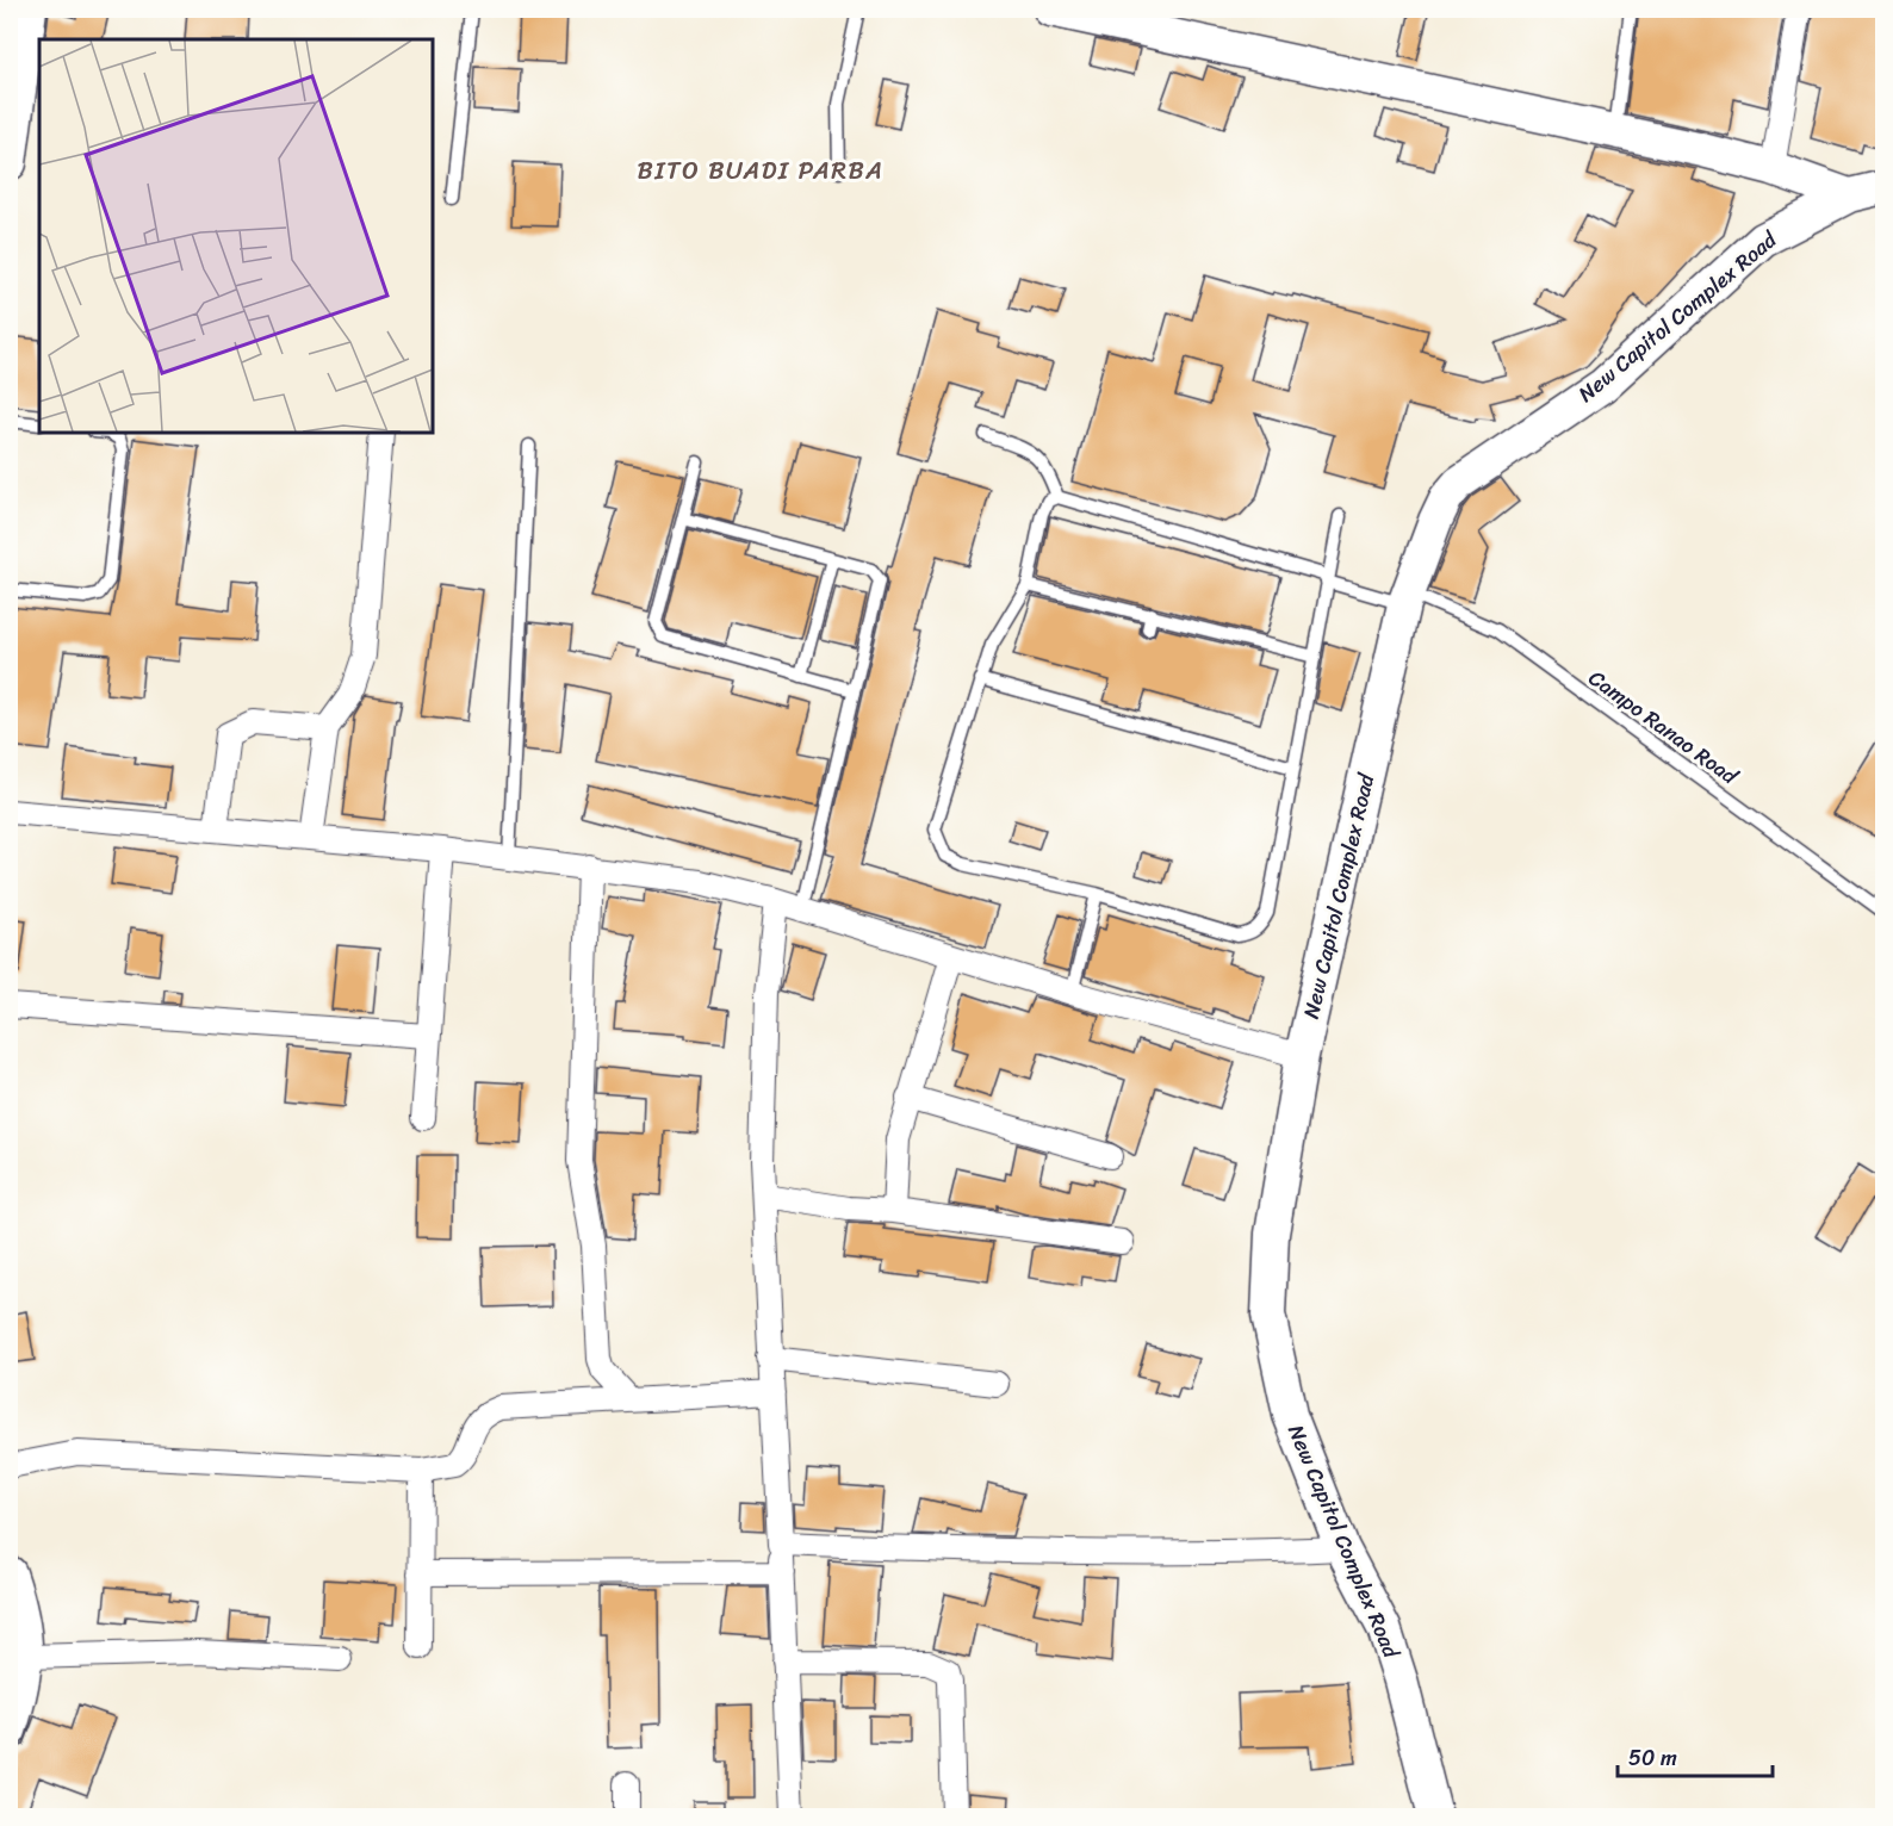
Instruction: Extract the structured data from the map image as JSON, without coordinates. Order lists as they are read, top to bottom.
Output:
{
  "streets": {
    "main road": ["New Capitol Complex Road"],
    "lane": ["Campo Ranao Road"]
  },
  "crossings": [
    ["New Capitol Complex Road", "Campo Ranao Road"]
  ],
  "districts": ["BITO BUADI PARBA"],
  "scale_bar": "50 m"
}
